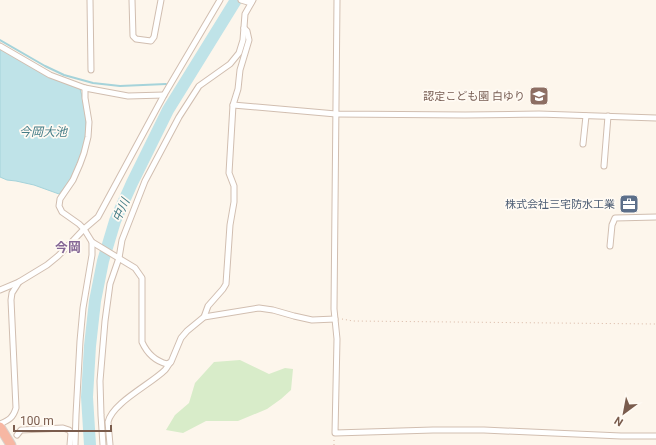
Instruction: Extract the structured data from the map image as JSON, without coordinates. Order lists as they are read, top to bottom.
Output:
{
  "districts": ["今岡"],
  "water": ["今岡大池", "中川"],
  "places": {
    "school or university": ["認定こども園 白ゆり"],
    "office": ["株式会社三宅防水工業"]
  },
  "scale_bar": "100 m",
  "north": "bottom left"
}
